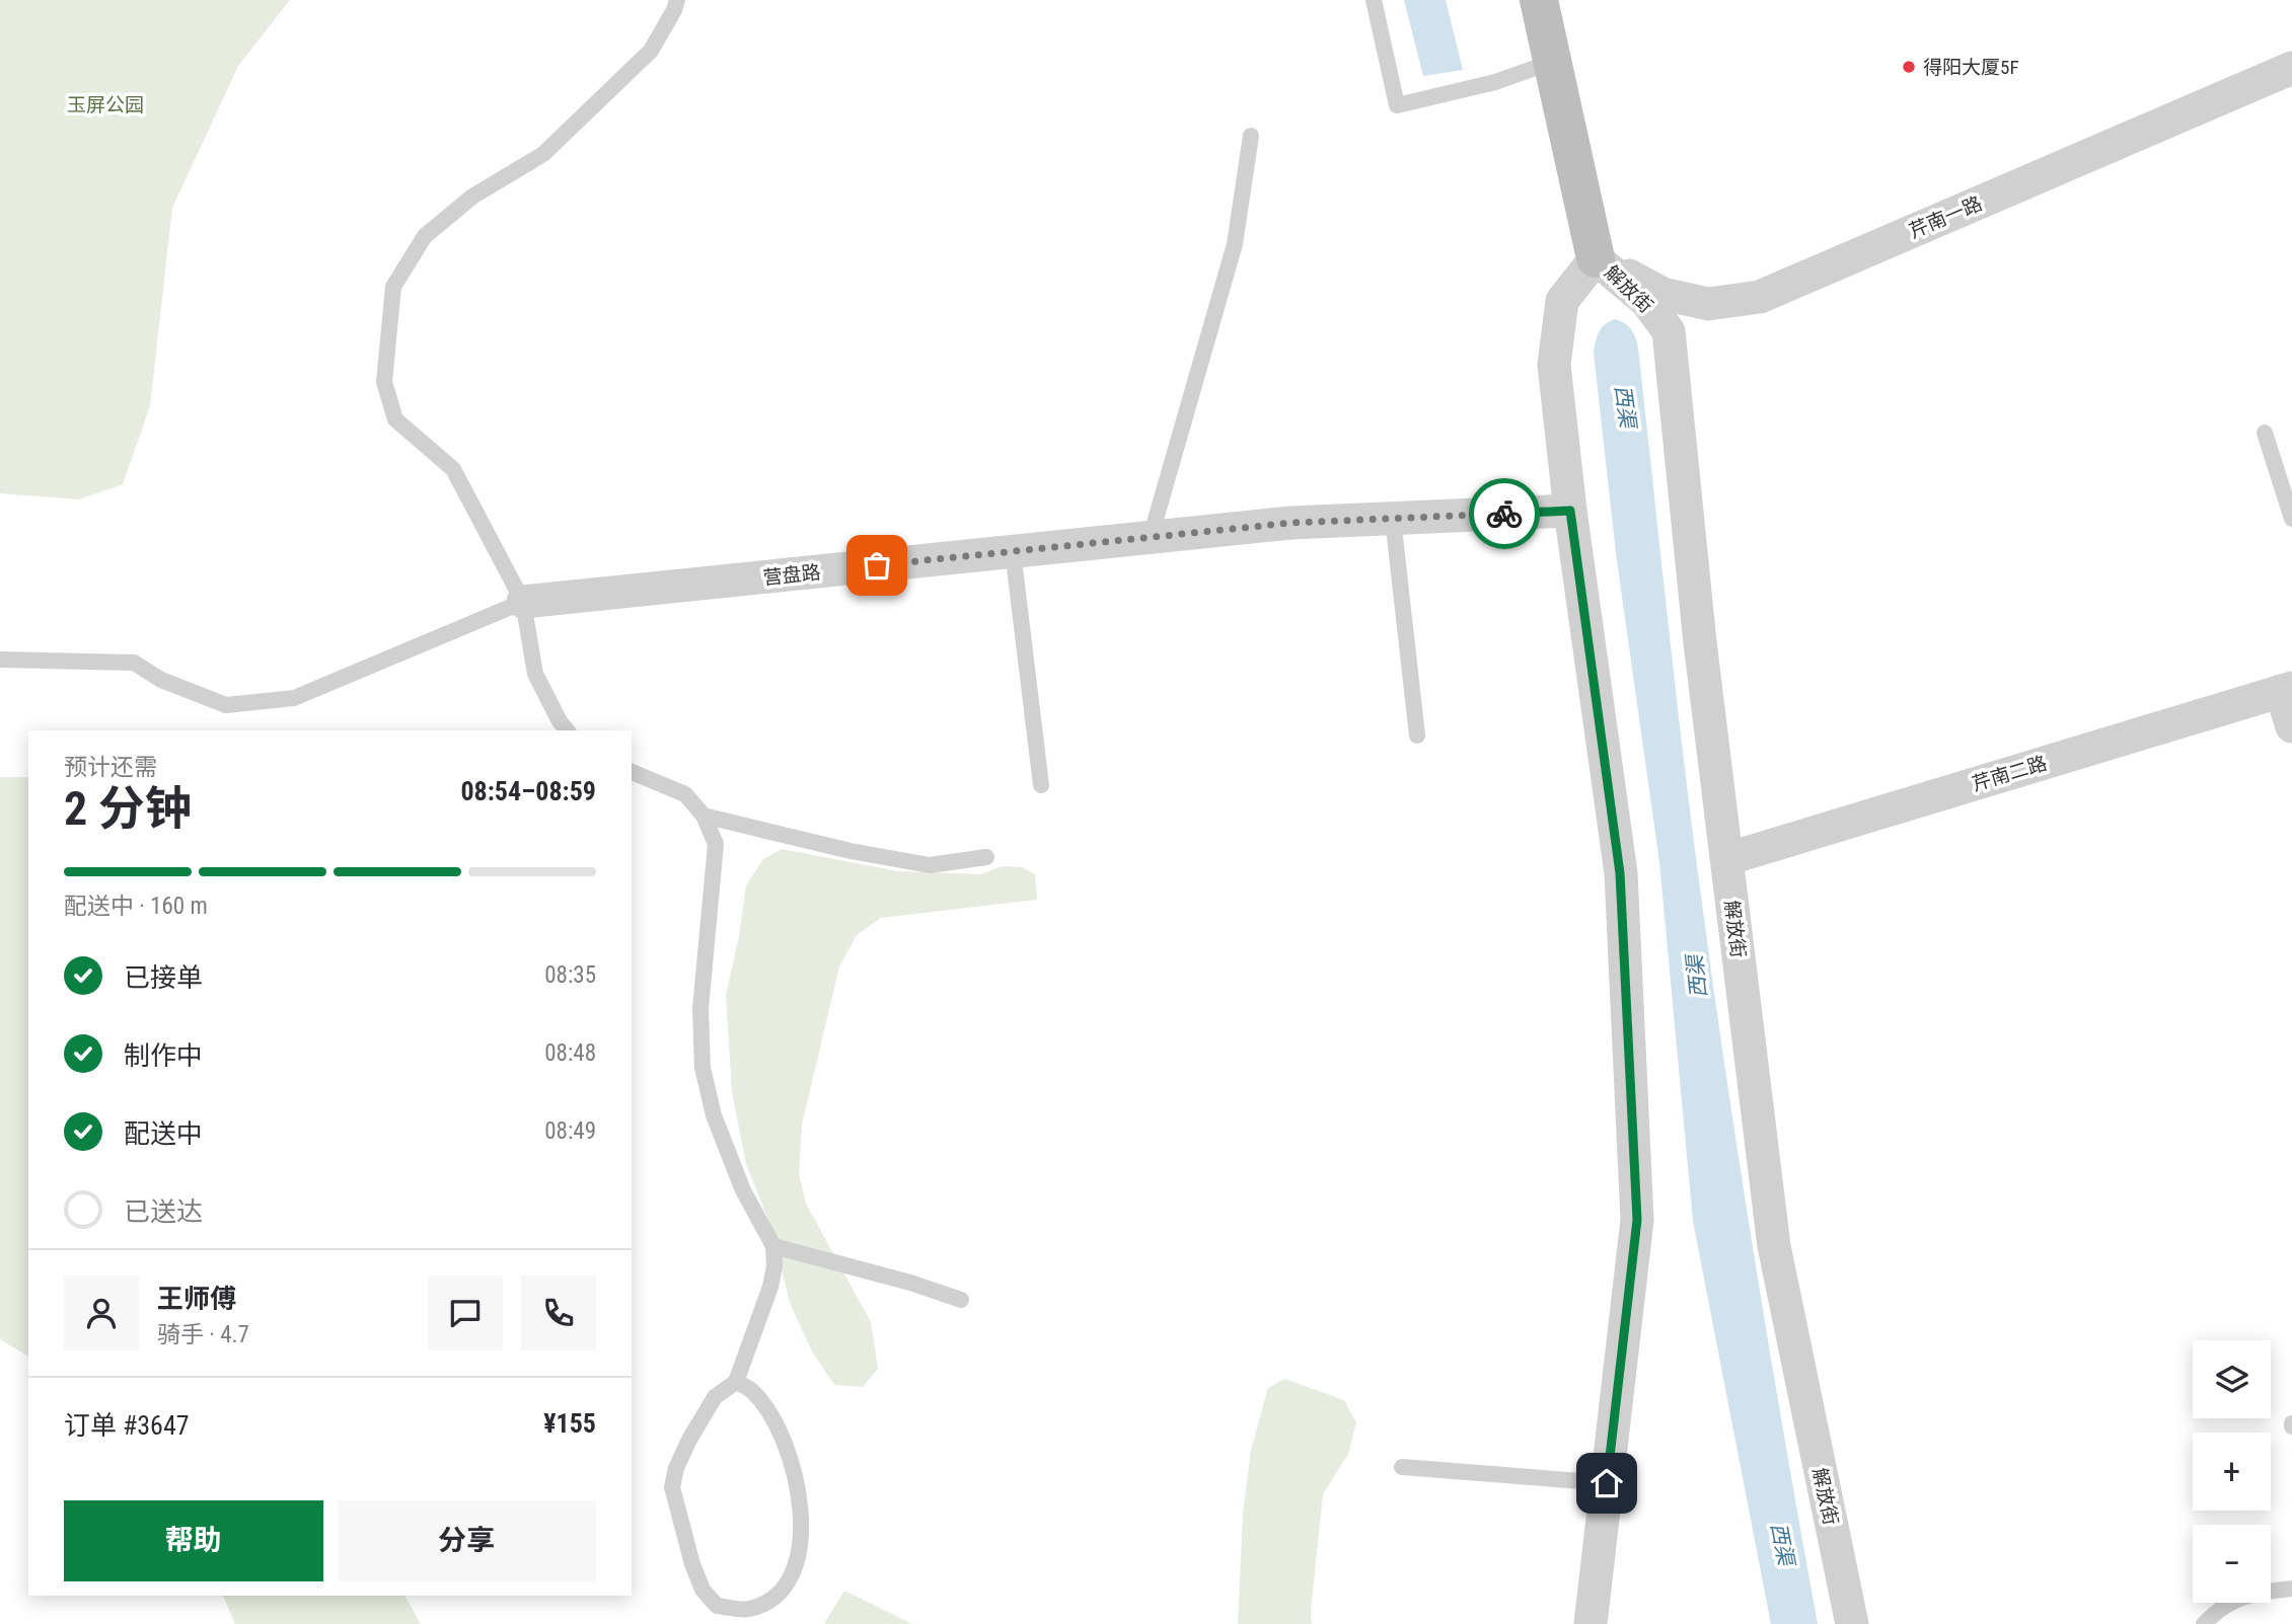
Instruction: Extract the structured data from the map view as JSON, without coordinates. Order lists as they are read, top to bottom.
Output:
{
  "streets": {
    "street": [
      "芹南一路",
      "解放街",
      "营盘路",
      "芹南二路"
    ]
  },
  "crossings": [
    ["芹南一路", "解放街"],
    ["解放街", "营盘路"],
    ["解放街", "芹南二路"]
  ],
  "water": ["西渠"],
  "parks": ["玉屏公园"],
  "places": ["得阳大厦5F"],
  "page": {
    "heading": ["2 分钟", "预计还需", "08:54–08:59"],
    "panel": [
      "王师傅",
      "骑手 · 4.7",
      "订单 #3647",
      "¥155"
    ],
    "bar": "配送中 · 160 m",
    "list": [
      ["已接单", "08:35"],
      ["制作中", "08:48"],
      ["配送中", "08:49"],
      "已送达"
    ],
    "map_buttons": ["+", "−"],
    "buttons": ["帮助", "分享"]
  }
}
